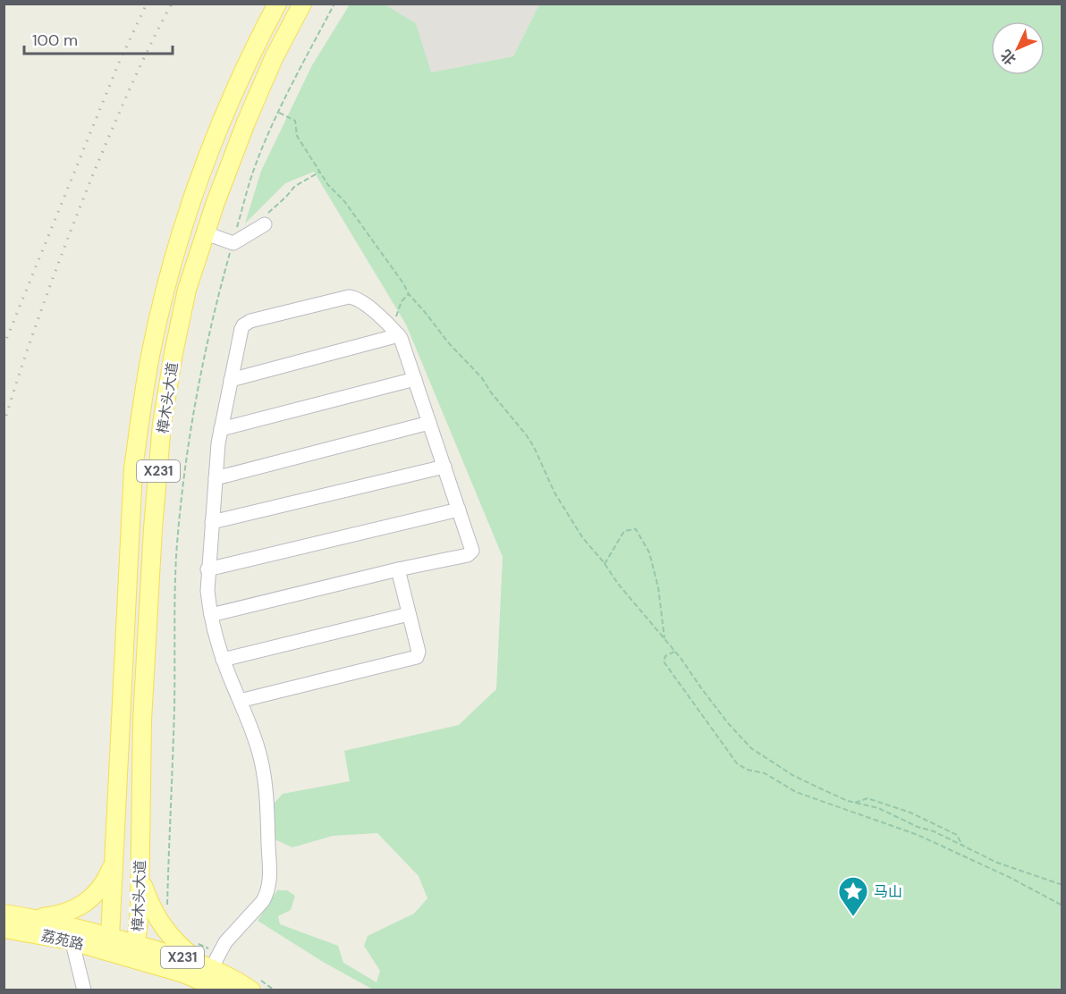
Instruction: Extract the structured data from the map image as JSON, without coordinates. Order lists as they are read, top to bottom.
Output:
{
  "streets": {
    "main road": ["樟木头大道", "X231", "荔苑路"]
  },
  "crossings": [
    ["樟木头大道", "X231"],
    ["樟木头大道", "荔苑路"],
    ["X231", "荔苑路"]
  ],
  "places": {
    "place": ["马山"]
  },
  "scale_bar": "100 m",
  "north": "bottom left"
}
